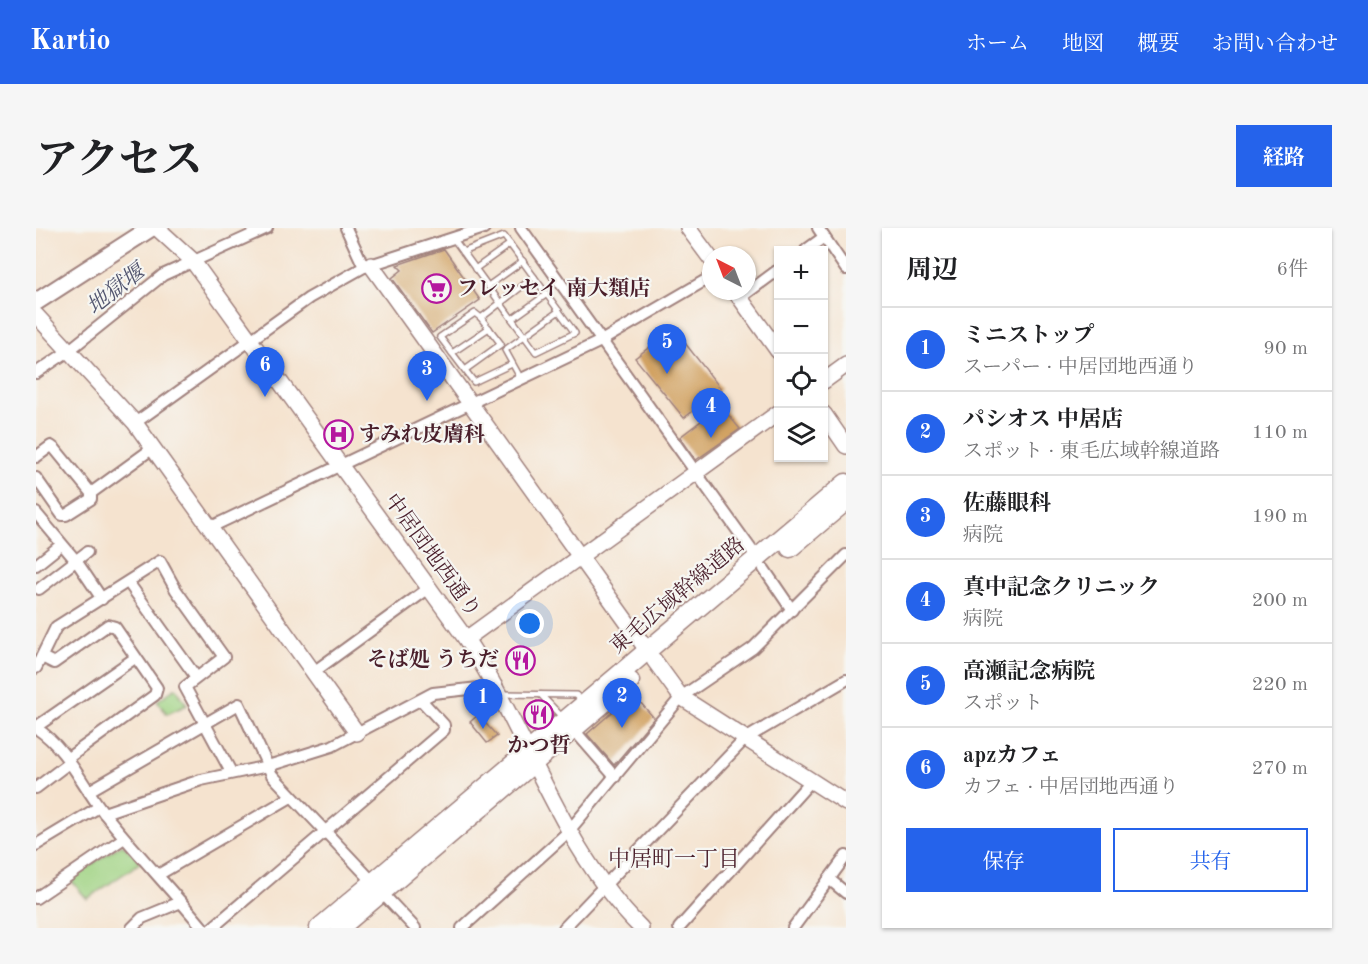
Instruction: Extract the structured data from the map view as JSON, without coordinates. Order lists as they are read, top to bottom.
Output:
{
  "streets": {
    "highway": ["東毛広域幹線道路"],
    "street": ["中居団地西通り"]
  },
  "crossings": [
    ["中居団地西通り", "東毛広域幹線道路"]
  ],
  "districts": ["中居町一丁目"],
  "water": ["地獄堰"],
  "places": {
    "supermarket": ["フレッセイ 南大類店"],
    "hospital": ["すみれ皮膚科"],
    "restaurant": ["そば処 うちだ", "かつ哲"]
  },
  "north": "top left",
  "page": {
    "header": "Kartio",
    "nav": [
      "ホーム",
      "地図",
      "概要",
      "お問い合わせ"
    ],
    "title": "アクセス",
    "buttons": [
      "経路",
      ["保存", "共有"]
    ],
    "heading": ["周辺", "6件"],
    "map_buttons": ["+", "−"],
    "list": [
      {
        "mark": "1",
        "name": "ミニストップ",
        "note": "スーパー · 中居団地西通り",
        "value": "90 m"
      },
      {
        "mark": "2",
        "name": "パシオス 中居店",
        "note": "スポット · 東毛広域幹線道路",
        "value": "110 m"
      },
      {
        "mark": "3",
        "name": "佐藤眼科",
        "note": "病院",
        "value": "190 m"
      },
      {
        "mark": "4",
        "name": "真中記念クリニック",
        "note": "病院",
        "value": "200 m"
      },
      {
        "mark": "5",
        "name": "高瀬記念病院",
        "note": "スポット",
        "value": "220 m"
      },
      {
        "mark": "6",
        "name": "apzカフェ",
        "note": "カフェ · 中居団地西通り",
        "value": "270 m"
      }
    ],
    "pins": [
      "5",
      "6",
      "3",
      "4",
      "2",
      "1"
    ]
  }
}
